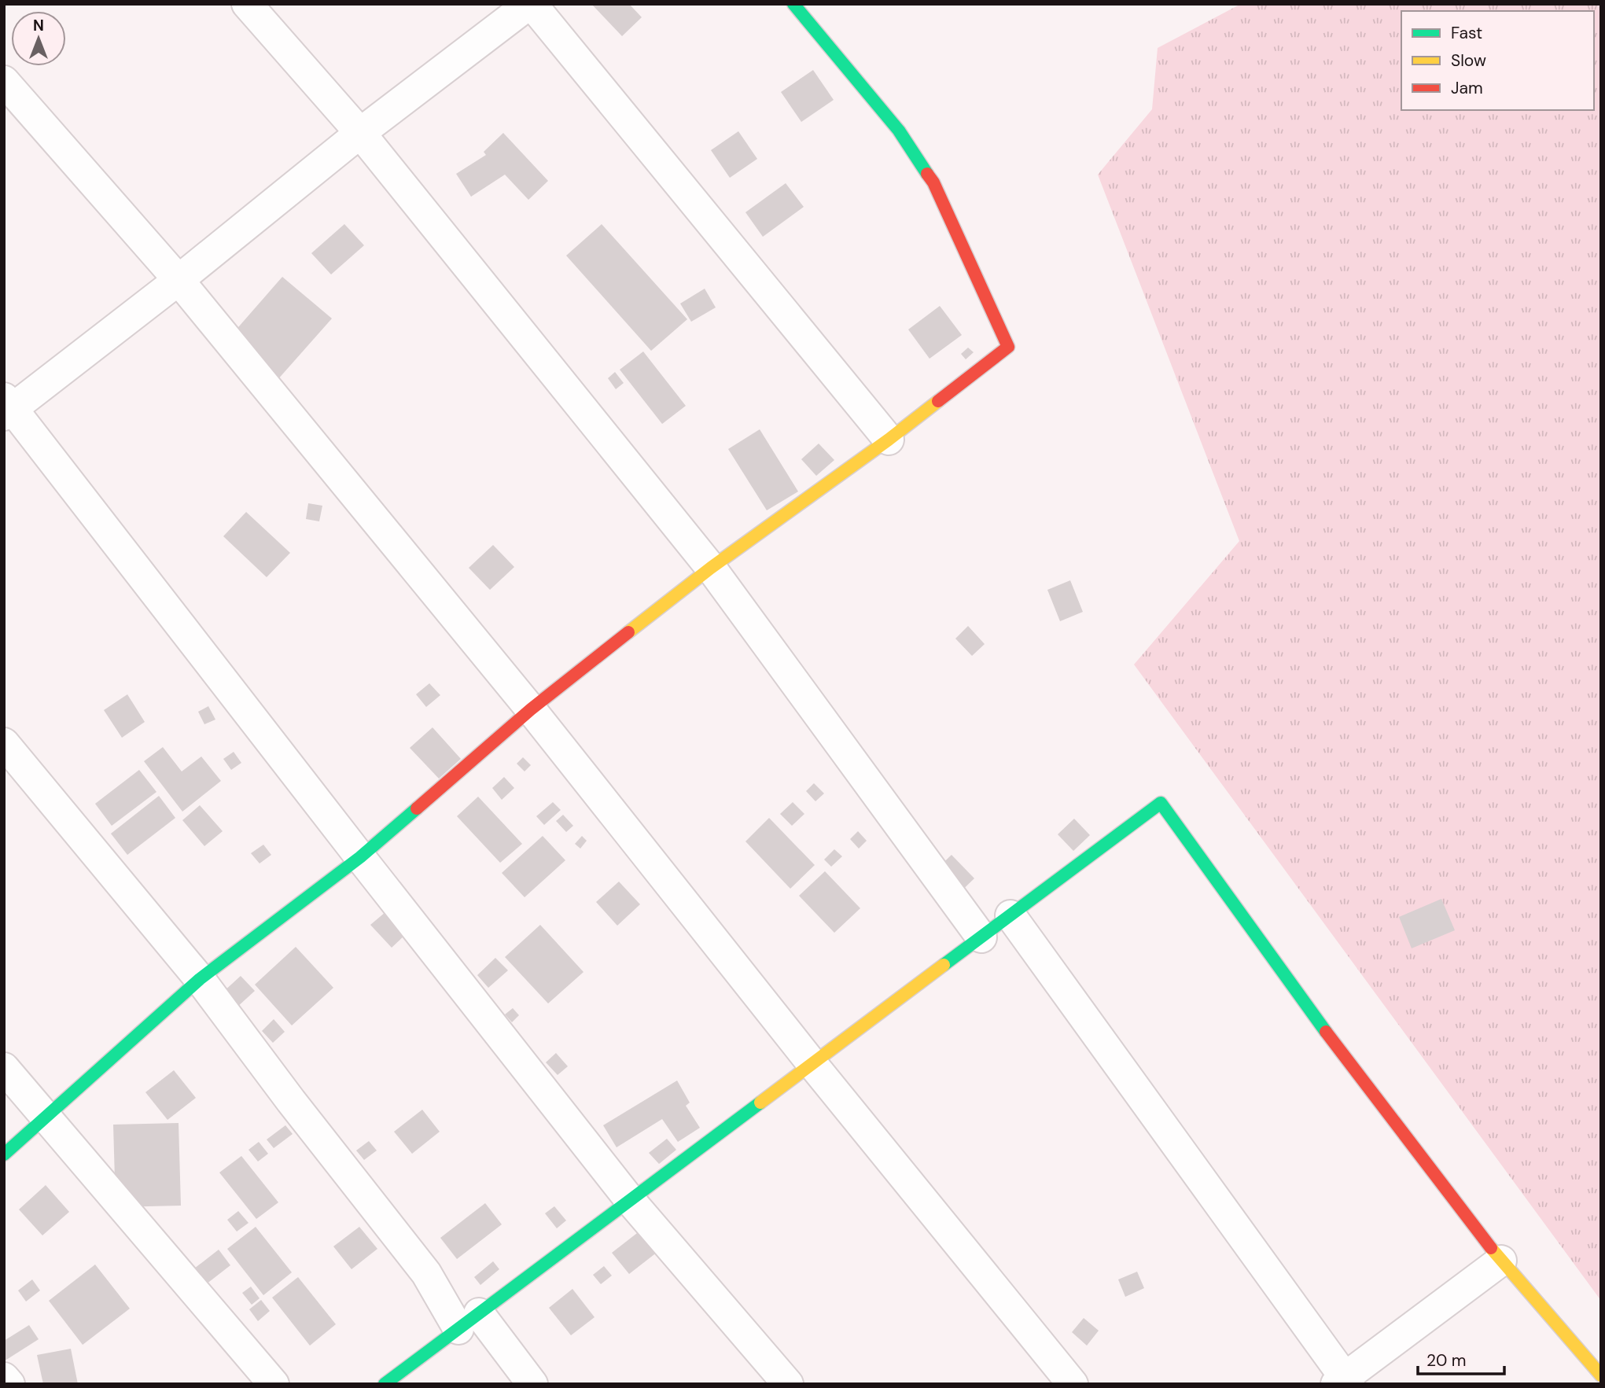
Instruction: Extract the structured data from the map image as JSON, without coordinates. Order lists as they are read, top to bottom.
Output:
{
  "legend": ["Fast", "Slow", "Jam"],
  "scale_bar": "20 m",
  "north": "top"
}
